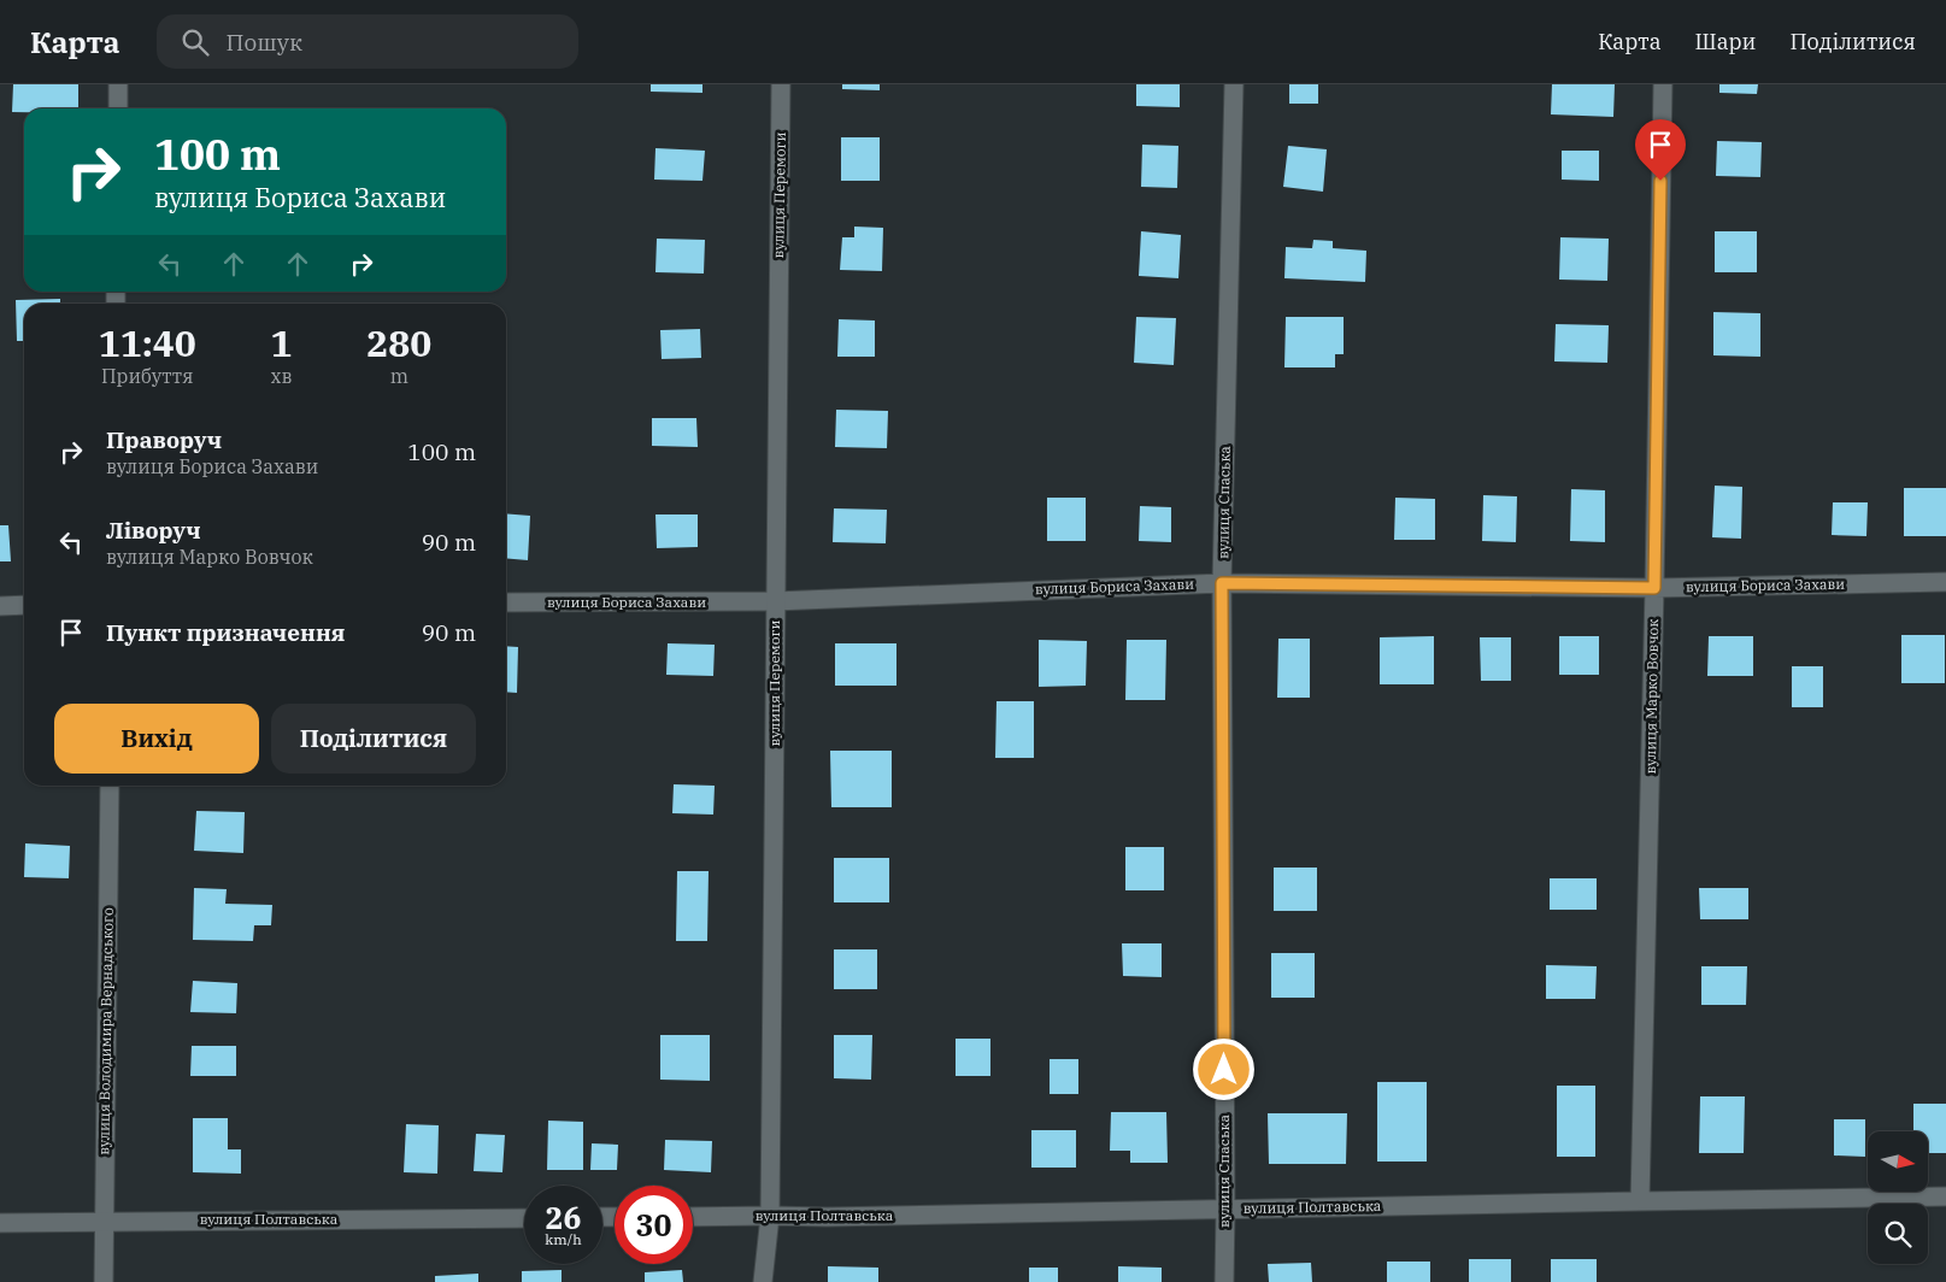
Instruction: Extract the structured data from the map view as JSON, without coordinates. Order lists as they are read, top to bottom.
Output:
{
  "streets": {
    "street": [
      "вулиця Перемоги",
      "вулиця Спаська",
      "вулиця Бориса Захави",
      "вулиця Марко Вовчок",
      "вулиця Володимира Вернадського",
      "вулиця Полтавська"
    ]
  },
  "crossings": [
    ["вулиця Перемоги", "вулиця Бориса Захави"],
    ["вулиця Перемоги", "вулиця Полтавська"],
    ["вулиця Спаська", "вулиця Бориса Захави"],
    ["вулиця Спаська", "вулиця Полтавська"],
    ["вулиця Бориса Захави", "вулиця Марко Вовчок"],
    ["вулиця Марко Вовчок", "вулиця Полтавська"],
    ["вулиця Володимира Вернадського", "вулиця Полтавська"]
  ],
  "north": "right",
  "page": {
    "header": "Карта",
    "search": "Пошук",
    "nav": ["Карта", "Шари", "Поділитися"],
    "turn": ["100 m", "вулиця Бориса Захави"],
    "eta": [
      "11:40",
      "Прибуття",
      "1",
      "хв",
      "280",
      "m"
    ],
    "list": [
      {
        "name": "Праворуч",
        "note": "вулиця Бориса Захави",
        "value": "100 m"
      },
      {
        "name": "Ліворуч",
        "note": "вулиця Марко Вовчок",
        "value": "90 m"
      },
      {
        "name": "Пункт призначення",
        "value": "90 m"
      }
    ],
    "buttons": ["Вихід", "Поділитися"],
    "speed": "26 km/h",
    "limit": "30"
  }
}
